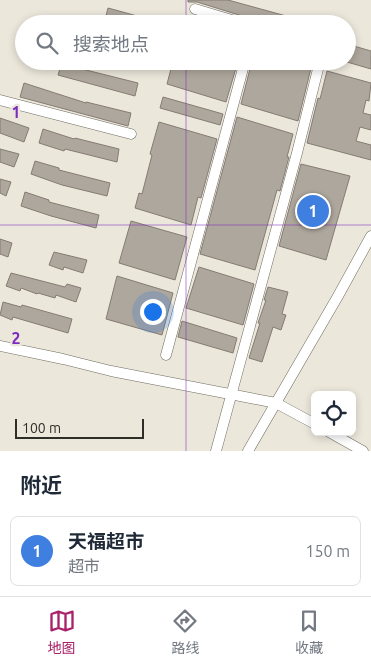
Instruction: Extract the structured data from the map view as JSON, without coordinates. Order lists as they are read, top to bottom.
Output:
{
  "scale_bar": "100 m",
  "page": {
    "search": "搜索地点",
    "pins": "1",
    "scale": "100 m",
    "heading": "附近",
    "list": [
      {
        "mark": "1",
        "name": "天福超市",
        "note": "超市",
        "value": "150 m"
      }
    ],
    "nav": ["地图", "路线", "收藏"]
  },
  "grid": {
    "rows": ["1", "2"]
  }
}
